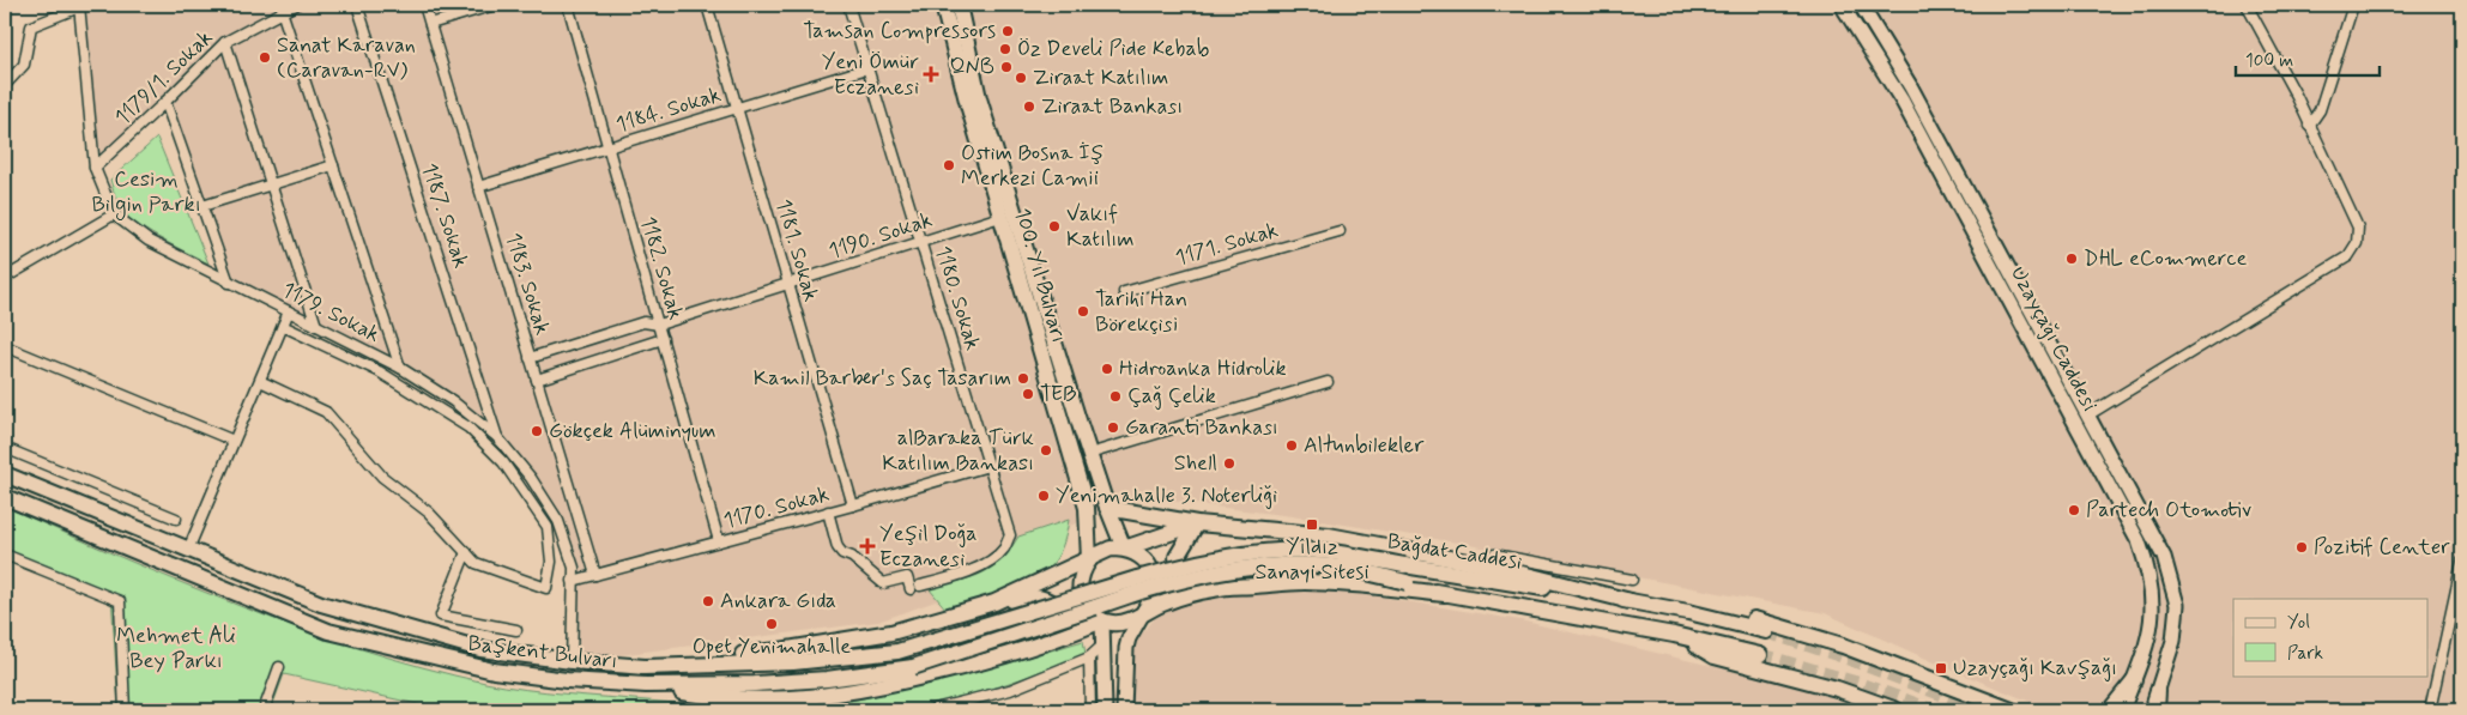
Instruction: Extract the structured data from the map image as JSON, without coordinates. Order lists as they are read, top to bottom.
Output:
{
  "streets": {
    "main road": [
      "100. Yıl Bulvarı",
      "Uzayçağı Caddesi",
      "Bağdat Caddesi",
      "Başkent Bulvarı"
    ],
    "street": [
      "1179/1. Sokak",
      "1184. Sokak",
      "1187. Sokak",
      "1190. Sokak",
      "1171. Sokak",
      "1181. Sokak",
      "1182. Sokak",
      "1183. Sokak",
      "1180. Sokak",
      "1179. Sokak",
      "1170. Sokak"
    ]
  },
  "crossings": [
    ["1184. Sokak", "1181. Sokak"],
    ["1184. Sokak", "1182. Sokak"],
    ["1184. Sokak", "1183. Sokak"],
    ["1184. Sokak", "1180. Sokak"],
    ["1187. Sokak", "1179. Sokak"],
    ["1190. Sokak", "1181. Sokak"],
    ["1190. Sokak", "1182. Sokak"],
    ["1190. Sokak", "100. Yıl Bulvarı"],
    ["1190. Sokak", "1183. Sokak"],
    ["1190. Sokak", "1180. Sokak"],
    ["1181. Sokak", "1170. Sokak"],
    ["1182. Sokak", "1170. Sokak"],
    ["100. Yıl Bulvarı", "Başkent Bulvarı"],
    ["1183. Sokak", "1170. Sokak"],
    ["1180. Sokak", "1170. Sokak"],
    ["1179. Sokak", "1170. Sokak"],
    ["1179. Sokak", "Başkent Bulvarı"]
  ],
  "parks": ["Cesim Bilgin Parkı", "Mehmet Ali Bey Parkı"],
  "places": {
    "other": [
      "Tamsan Compressors",
      "Öz Develi Pide Kebab",
      "Sanat Karavan (Caravan-RV)",
      "QNB",
      "Ziraat Katılım",
      "Ziraat Bankası",
      "Ostim Bosna İş Merkezi Camii",
      "Vakıf Katılım",
      "DHL eCommerce",
      "Tarihi Han Börekçisi",
      "Hidroanka Hidrolik",
      "Kamil Barber's Saç Tasarım",
      "TEB",
      "Çağ Çelik",
      "Garanti Bankası",
      "Gökçek Alüminyum",
      "Altunbilekler",
      "alBaraka Türk Katılım Bankası",
      "Shell",
      "Yenimahalle 3. Noterliği",
      "Partech Otomotiv",
      "Pozitif Center",
      "Ankara Gıda",
      "Opet Yenimahalle"
    ],
    "health": ["Yeni Ömür Eczanesi", "Yeşil Doğa Eczanesi"],
    "transit": ["Yıldız Sanayi Sitesi", "Uzayçağı Kavşağı"]
  },
  "legend": ["Yol", "Park"],
  "scale_bar": "100 m"
}
